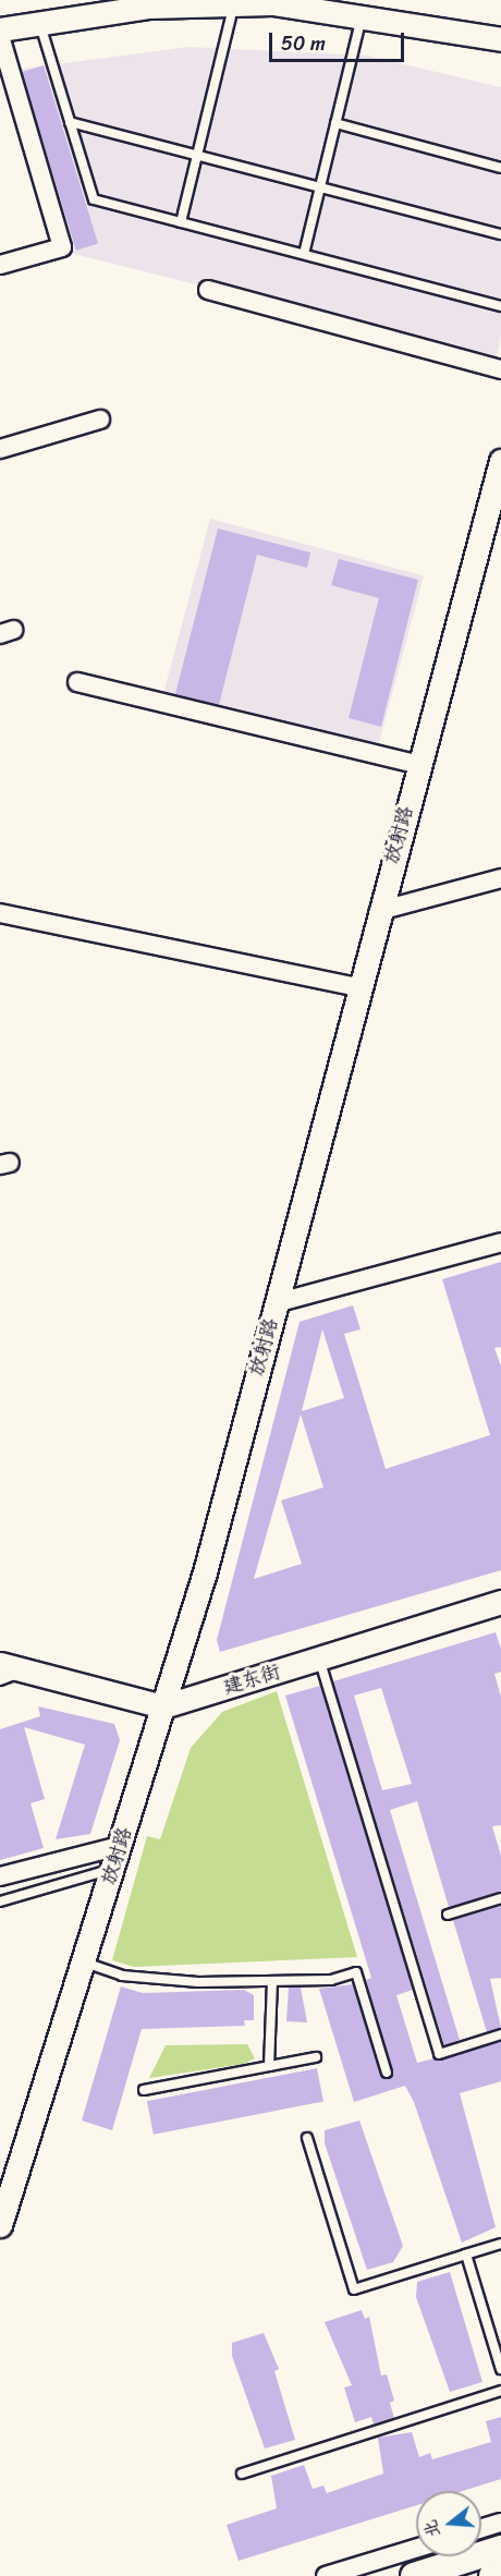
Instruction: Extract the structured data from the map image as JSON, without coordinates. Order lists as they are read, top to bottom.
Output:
{
  "streets": {
    "street": ["放射路", "建东街"]
  },
  "crossings": [
    ["放射路", "建东街"]
  ],
  "scale_bar": "50 m",
  "north": "left"
}
